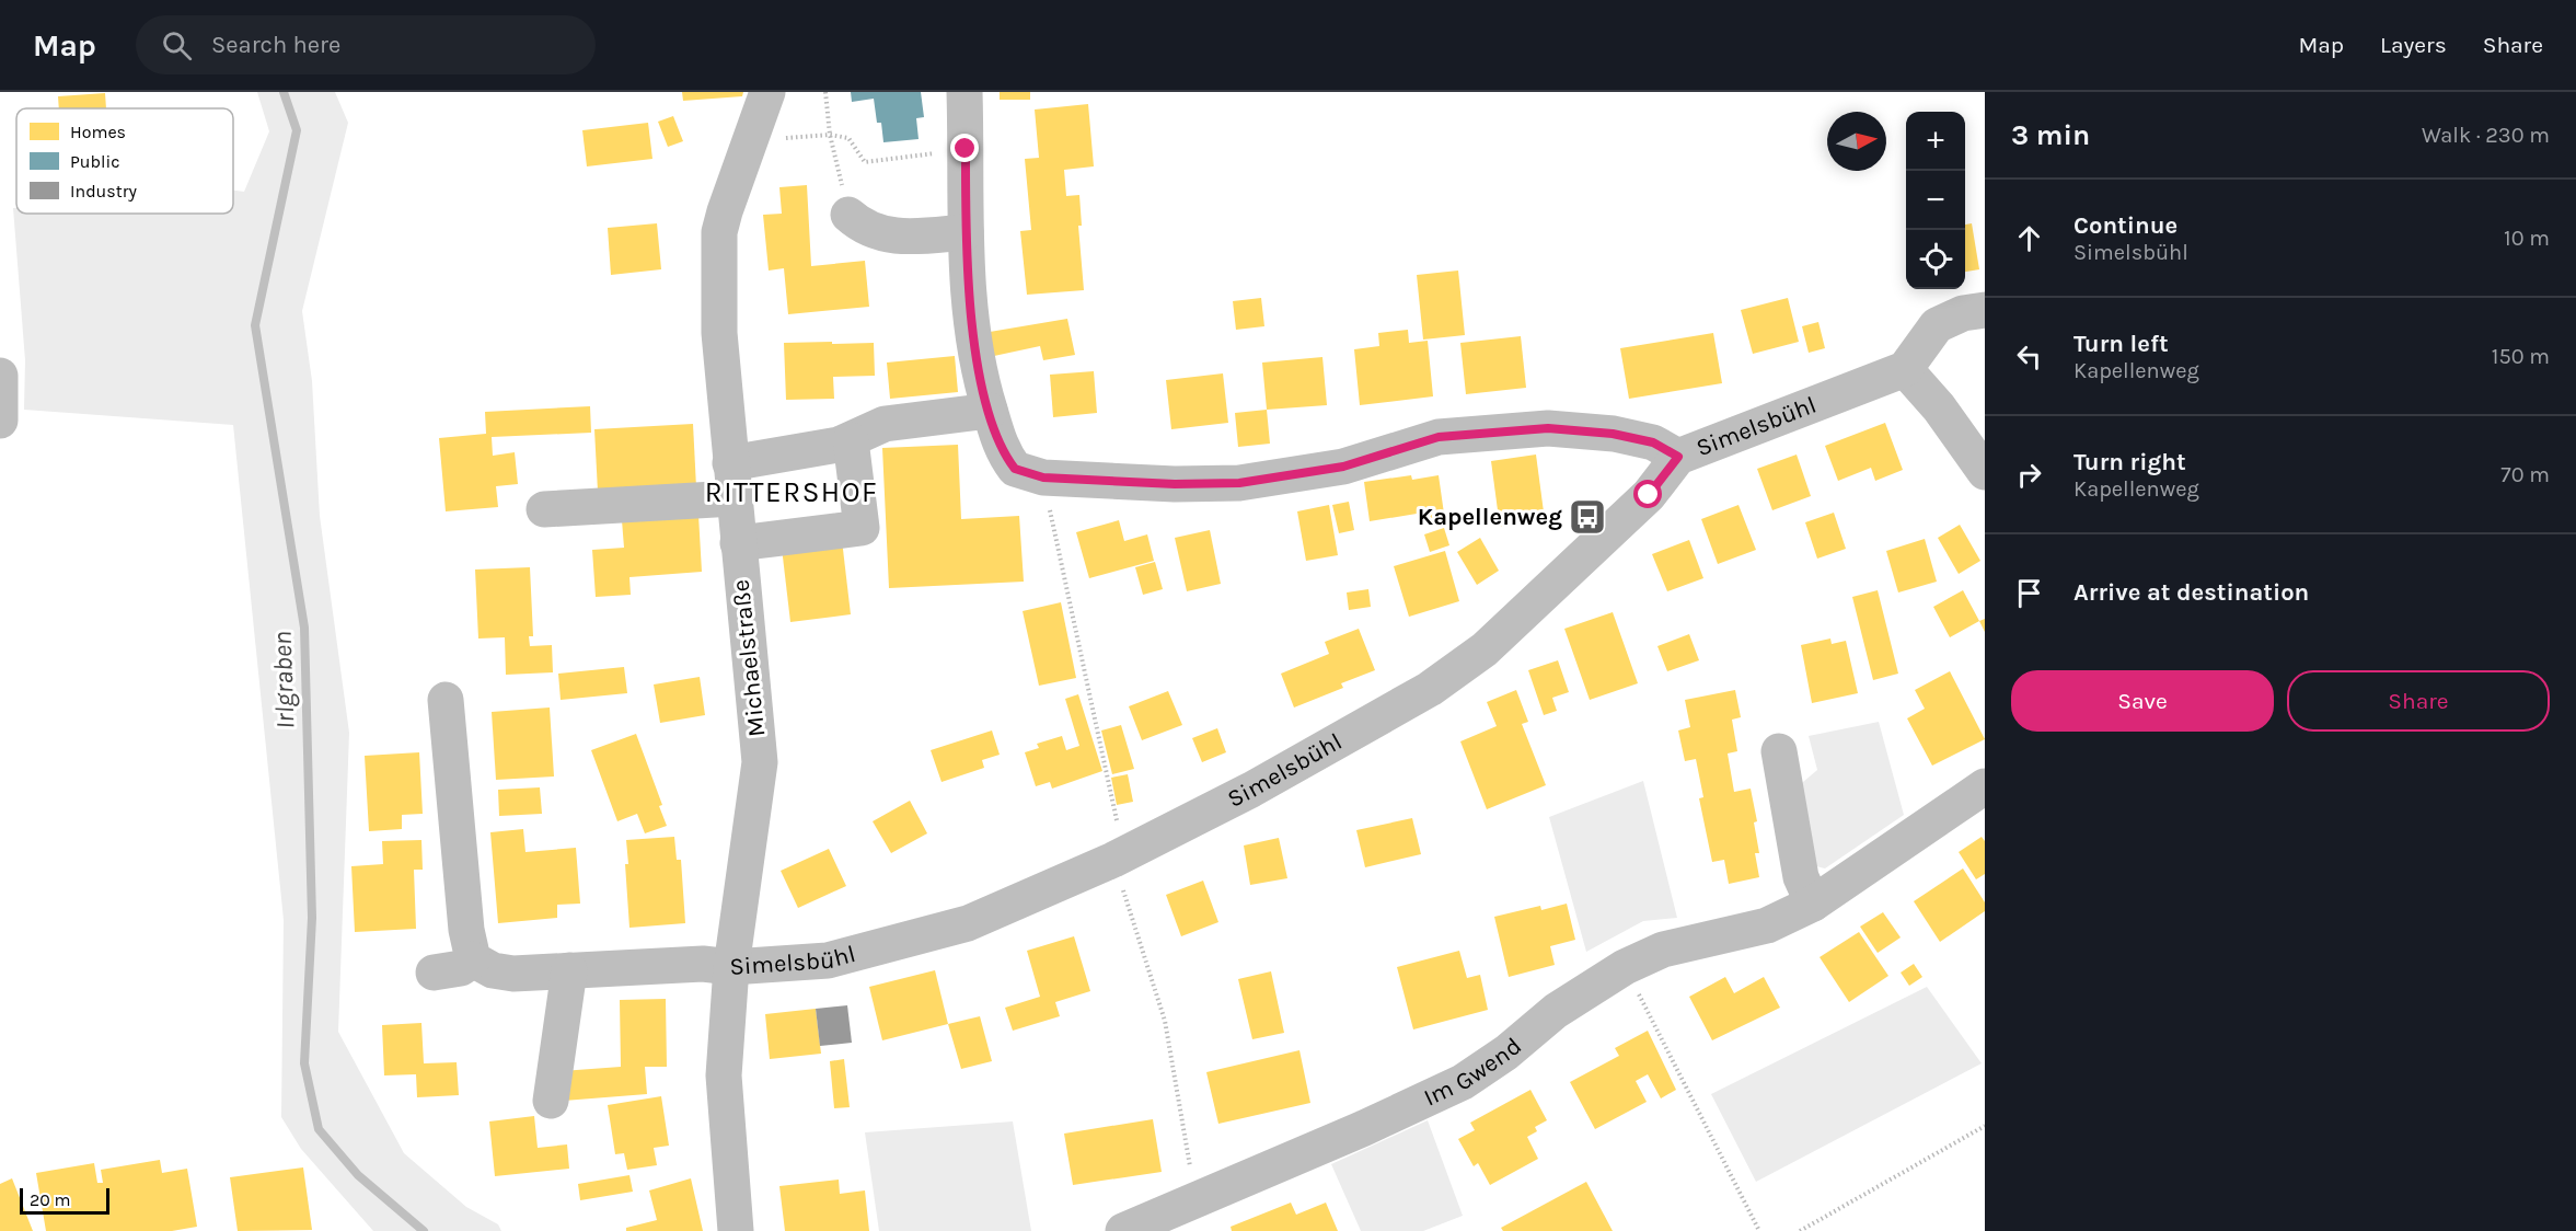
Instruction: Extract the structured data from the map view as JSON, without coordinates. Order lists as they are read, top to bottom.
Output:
{
  "streets": {
    "street": ["Simelsbühl", "Michaelstraße", "Im Gwend"]
  },
  "crossings": [
    ["Simelsbühl", "Michaelstraße"]
  ],
  "districts": ["RITTERSHOF"],
  "water": ["Irlgraben"],
  "places": {
    "bus stop": ["Kapellenweg"]
  },
  "legend": ["Homes", "Public", "Industry"],
  "scale_bar": "20 m",
  "north": "right",
  "page": {
    "header": "Map",
    "search": "Search here",
    "nav": ["Map", "Layers", "Share"],
    "heading": ["3 min", "Walk · 230 m"],
    "map_buttons": ["+", "−"],
    "list": [
      ["Continue", "Simelsbühl", "10 m"],
      ["Turn left", "Kapellenweg", "150 m"],
      ["Turn right", "Kapellenweg", "70 m"],
      "Arrive at destination"
    ],
    "buttons": ["Save", "Share"],
    "scale": "20 m"
  }
}
